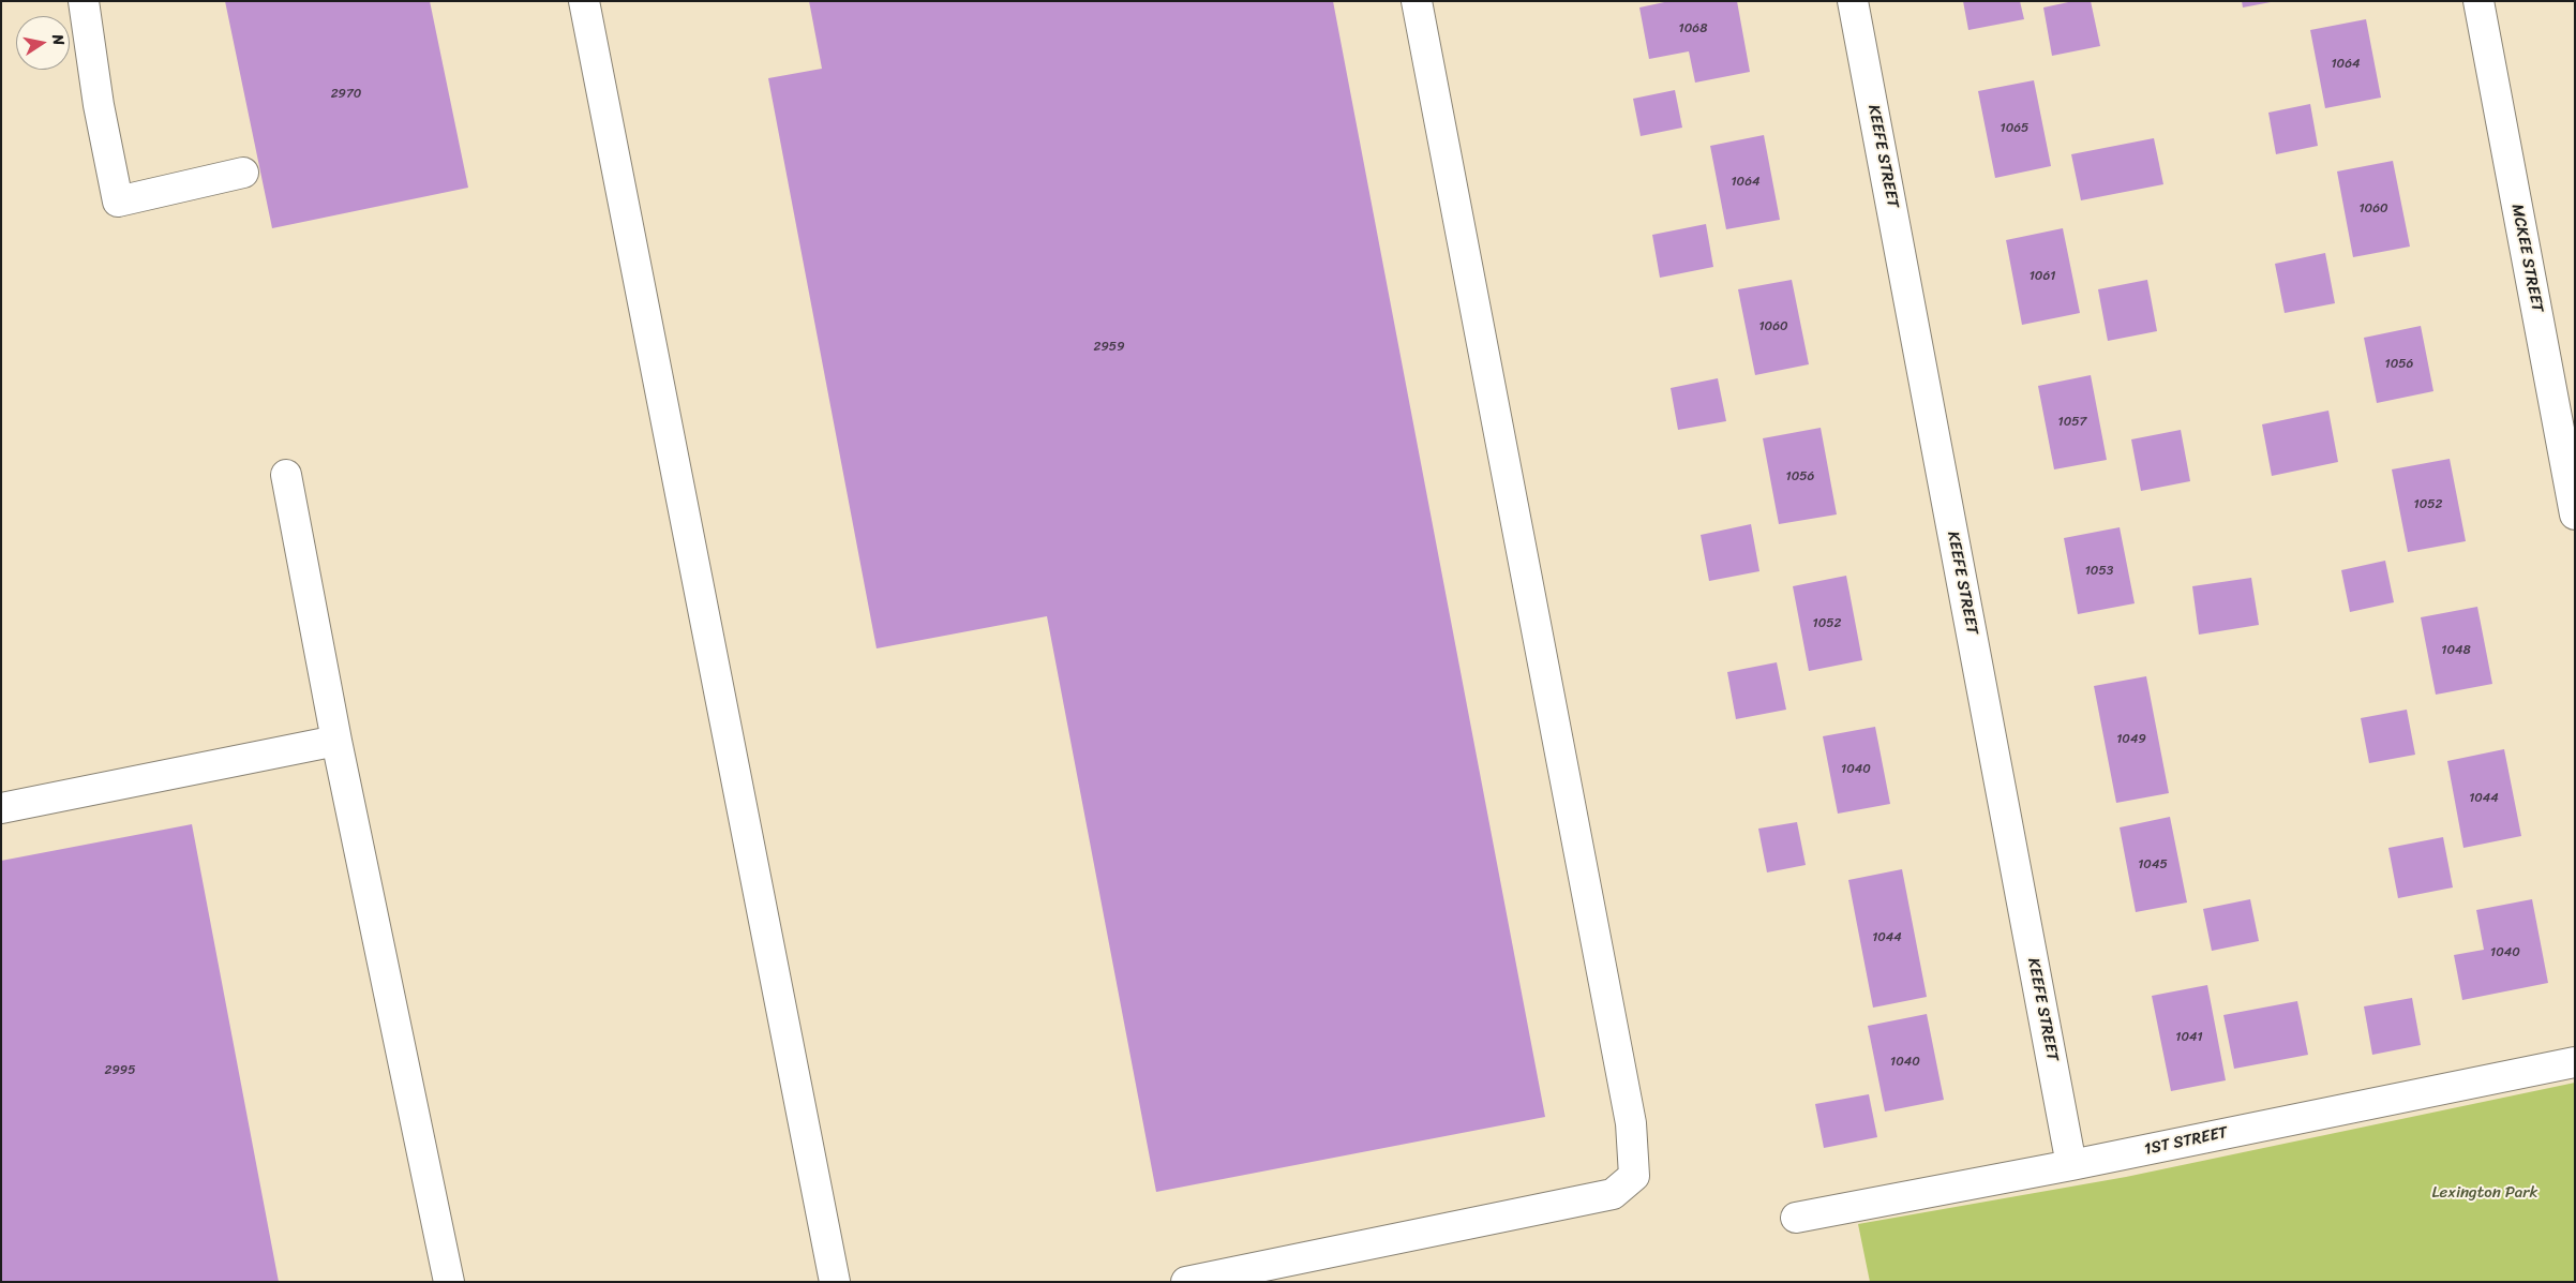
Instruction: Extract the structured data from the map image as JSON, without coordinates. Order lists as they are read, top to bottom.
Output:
{
  "streets": {
    "street": ["KEEFE STREET", "MCKEE STREET", "1ST STREET"]
  },
  "crossings": [
    ["KEEFE STREET", "1ST STREET"]
  ],
  "parks": ["Lexington Park"],
  "house_numbers": [
    "1068",
    "1064",
    "2970",
    "1065",
    "1064",
    "1060",
    "1061",
    "1060",
    "2959",
    "1056",
    "1057",
    "1056",
    "1052",
    "1053",
    "1052",
    "1048",
    "1049",
    "1040",
    "1044",
    "1045",
    "1044",
    "1040",
    "1041",
    "1040",
    "2995"
  ],
  "north": "right"
}
